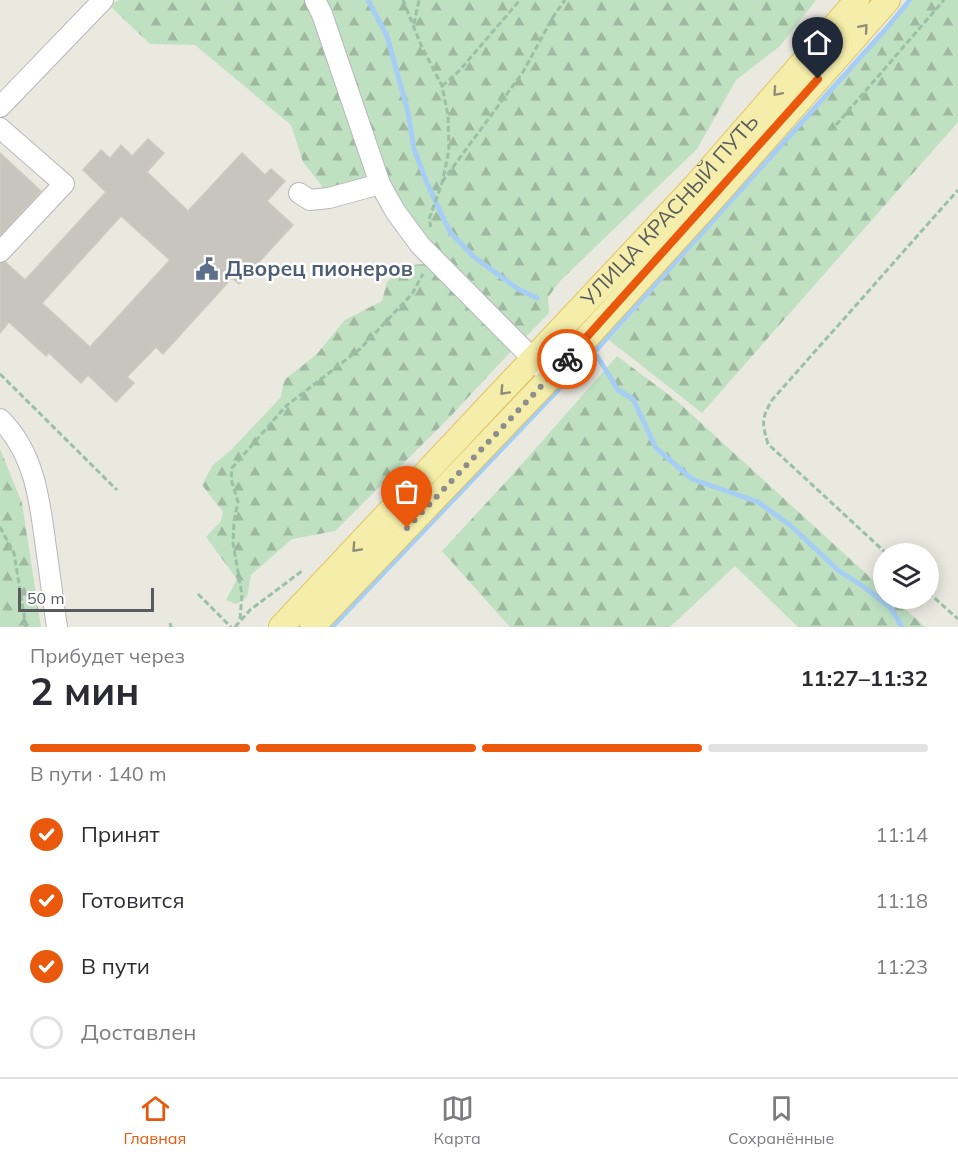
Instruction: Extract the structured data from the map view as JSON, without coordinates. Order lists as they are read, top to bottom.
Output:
{
  "streets": {
    "main road": ["УЛИЦА КРАСНЫЙ ПУТЬ"]
  },
  "places": {
    "public building": ["Дворец пионеров"]
  },
  "scale_bar": "50 m",
  "page": {
    "scale": "50 m",
    "heading": ["2 мин", "Прибудет через", "11:27–11:32"],
    "bar": "В пути · 140 m",
    "list": [
      ["Принят", "11:14"],
      ["Готовится", "11:18"],
      ["В пути", "11:23"],
      "Доставлен"
    ],
    "tabs": ["Главная", "Карта", "Сохранённые"]
  }
}
